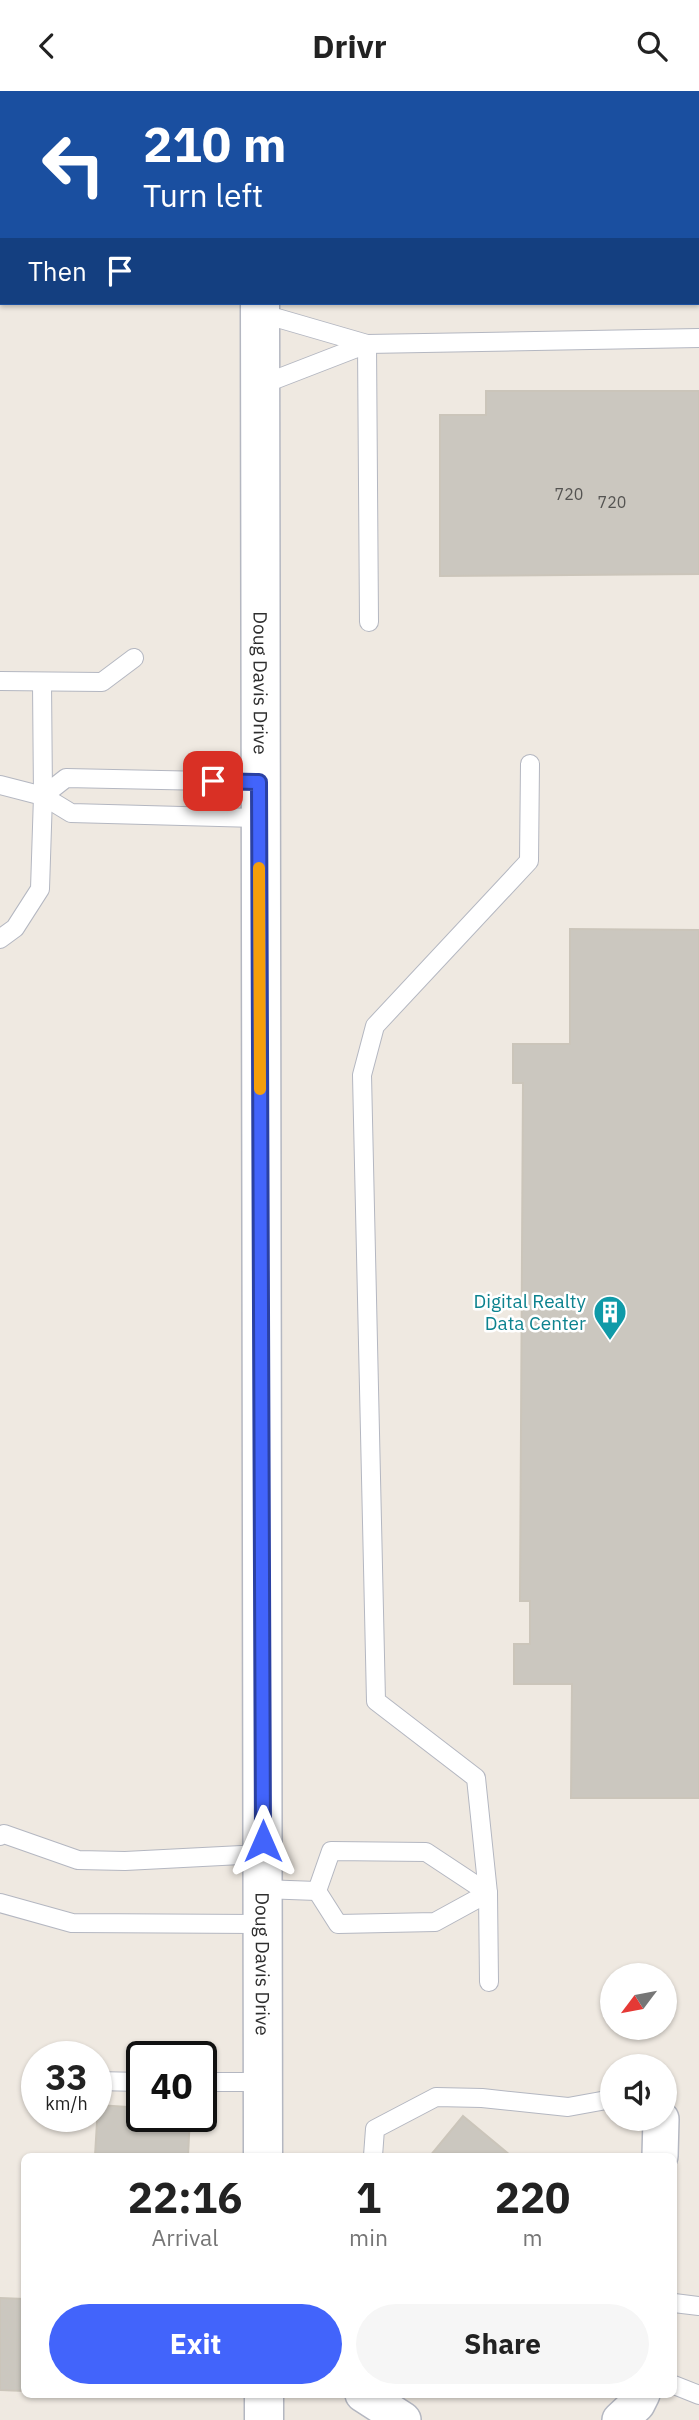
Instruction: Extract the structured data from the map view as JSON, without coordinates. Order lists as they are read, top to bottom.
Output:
{
  "streets": {
    "street": ["Doug Davis Drive"]
  },
  "places": {
    "building": ["Digital Realty Data Center"]
  },
  "house_numbers": ["720", "720"],
  "north": "bottom left",
  "page": {
    "header": "Drivr",
    "turn": ["210 m", "Turn left"],
    "then": "Then",
    "speed": "33 km/h",
    "limit": "40",
    "eta": [
      "22:16",
      "Arrival",
      "1",
      "min",
      "220",
      "m"
    ],
    "buttons": ["Exit", "Share"]
  }
}
